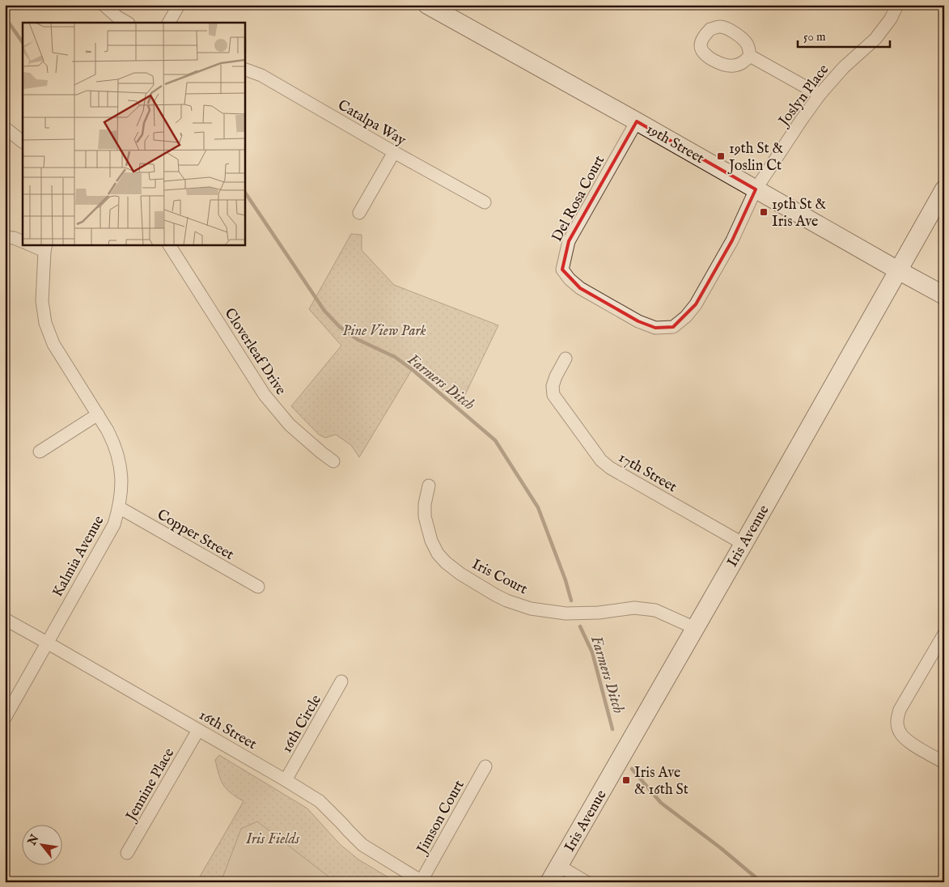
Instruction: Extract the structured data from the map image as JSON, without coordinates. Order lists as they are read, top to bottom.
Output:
{
  "streets": {
    "main road": ["19th Street", "Iris Avenue"],
    "street": [
      "Joslyn Place",
      "Catalpa Way",
      "Del Rosa Court",
      "Cloverleaf Drive",
      "17th Street",
      "Copper Street",
      "Kalmia Avenue",
      "Iris Court",
      "16th Circle",
      "16th Street",
      "Jennine Place",
      "Jimson Court"
    ]
  },
  "crossings": [
    ["Joslyn Place", "19th Street"],
    ["Joslyn Place", "Del Rosa Court"],
    ["19th Street", "Del Rosa Court"],
    ["19th Street", "Iris Avenue"],
    ["17th Street", "Iris Avenue"],
    ["Copper Street", "Kalmia Avenue"],
    ["Iris Avenue", "Iris Court"],
    ["Kalmia Avenue", "16th Street"],
    ["16th Circle", "16th Street"],
    ["16th Street", "Jennine Place"],
    ["16th Street", "Jimson Court"]
  ],
  "water": ["Farmers Ditch"],
  "parks": ["Pine View Park", "Iris Fields"],
  "places": {
    "transit": ["19th St & Joslin Ct", "19th St & Iris Ave", "Iris Ave & 16th St"]
  },
  "scale_bar": "50 m",
  "north": "top left"
}
